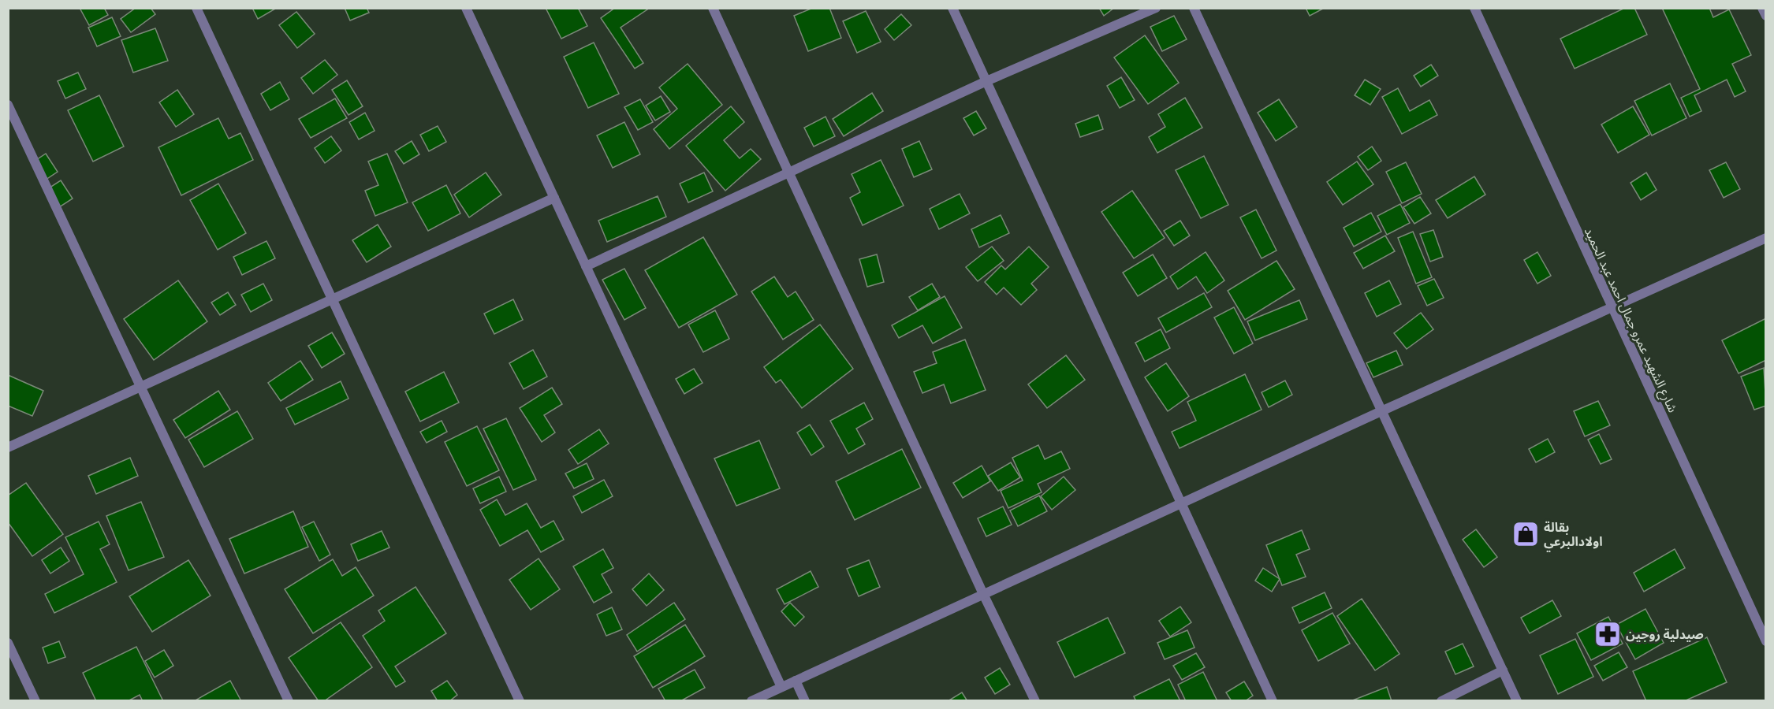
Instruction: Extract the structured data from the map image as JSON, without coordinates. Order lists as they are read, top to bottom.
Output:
{
  "streets": {
    "street": ["شارع الشهيد عمرو جمال احمد عبد الحميد"]
  },
  "places": {
    "shop": ["بقالة اولادالبرعي"],
    "pharmacy": ["صيدلية روجين"]
  }
}
